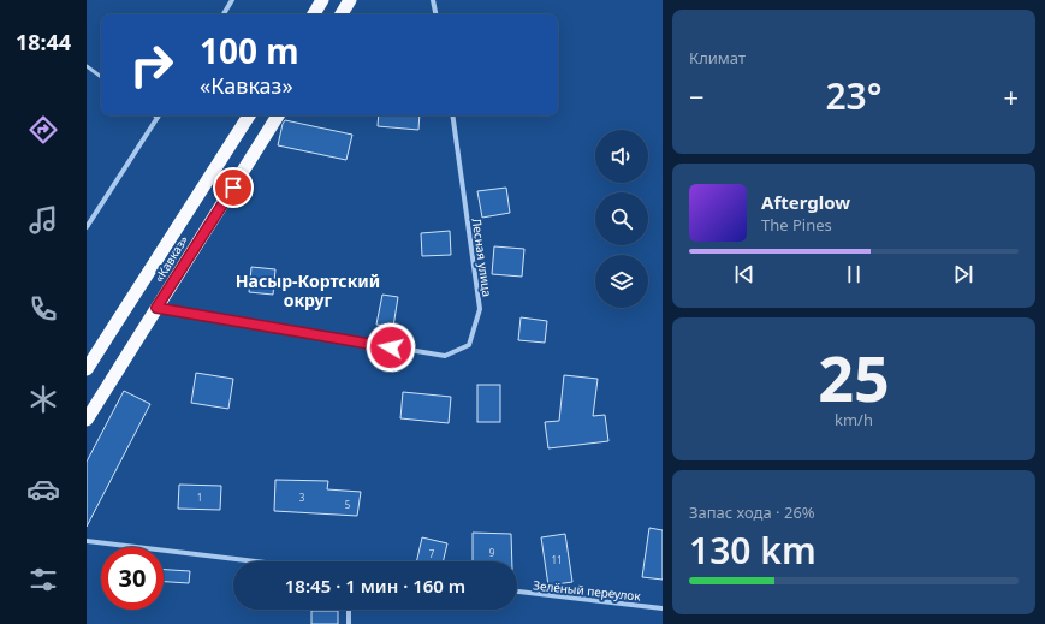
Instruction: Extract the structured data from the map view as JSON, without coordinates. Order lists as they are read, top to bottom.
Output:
{
  "streets": {
    "highway": ["«Кавказ»"],
    "street": ["Лесная улица", "Зелёный переулок"]
  },
  "crossings": [
    ["Лесная улица", "«Кавказ»"]
  ],
  "districts": ["Насыр-Кортский округ"],
  "house_numbers": [
    "1",
    "3",
    "5",
    "9",
    "7",
    "11"
  ],
  "page": {
    "tabs": "18:44",
    "tile": [
      "Климат",
      ["25", "km/h"],
      ["Запас хода · 26%", "130 km"]
    ],
    "turn": ["100 m", "«Кавказ»"],
    "heat": ["−", "23°", "+"],
    "song": ["Afterglow", "The Pines"],
    "limit": "30",
    "trip": "18:45 · 1 мин · 160 m"
  }
}
